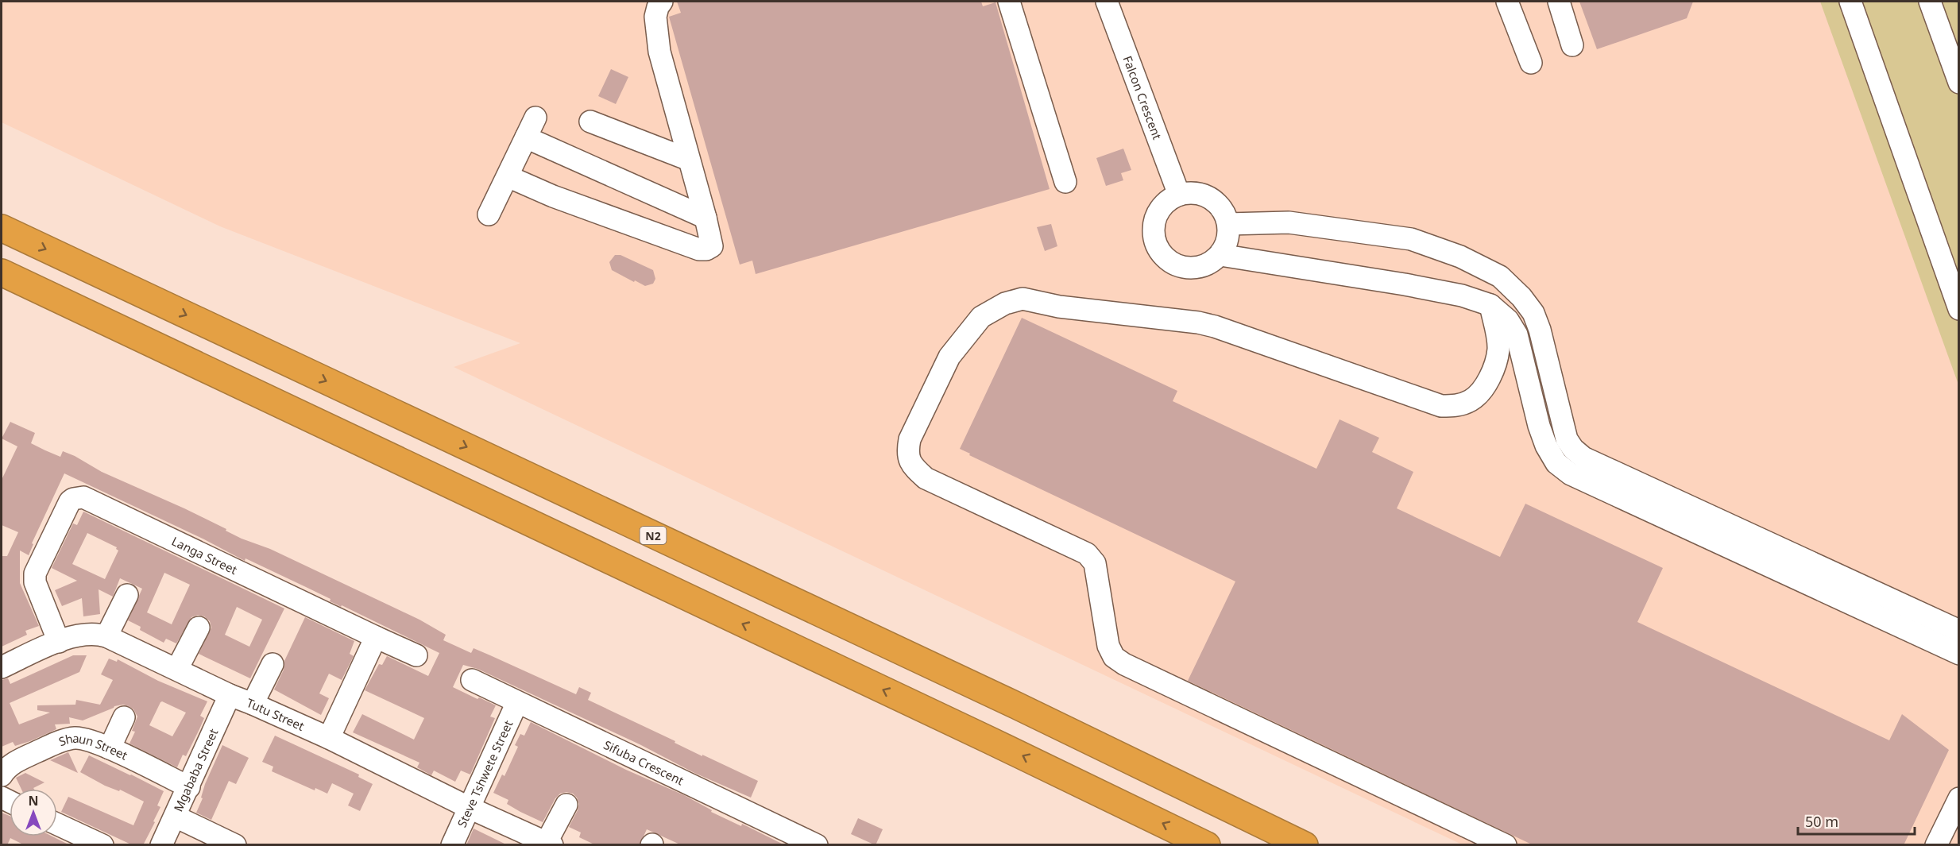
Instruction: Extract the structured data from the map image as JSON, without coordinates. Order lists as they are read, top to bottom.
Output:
{
  "streets": {
    "highway": ["N2"],
    "street": [
      "Falcon Crescent",
      "Langa Street",
      "Tutu Street",
      "Shaun Street",
      "Sifuba Crescent",
      "Mgababa Street",
      "Steve Tshwete Street"
    ]
  },
  "crossings": [
    ["Langa Street", "Tutu Street"],
    ["Tutu Street", "Mgababa Street"],
    ["Tutu Street", "Steve Tshwete Street"],
    ["Shaun Street", "Mgababa Street"],
    ["Sifuba Crescent", "Steve Tshwete Street"]
  ],
  "scale_bar": "50 m",
  "north": "top"
}
